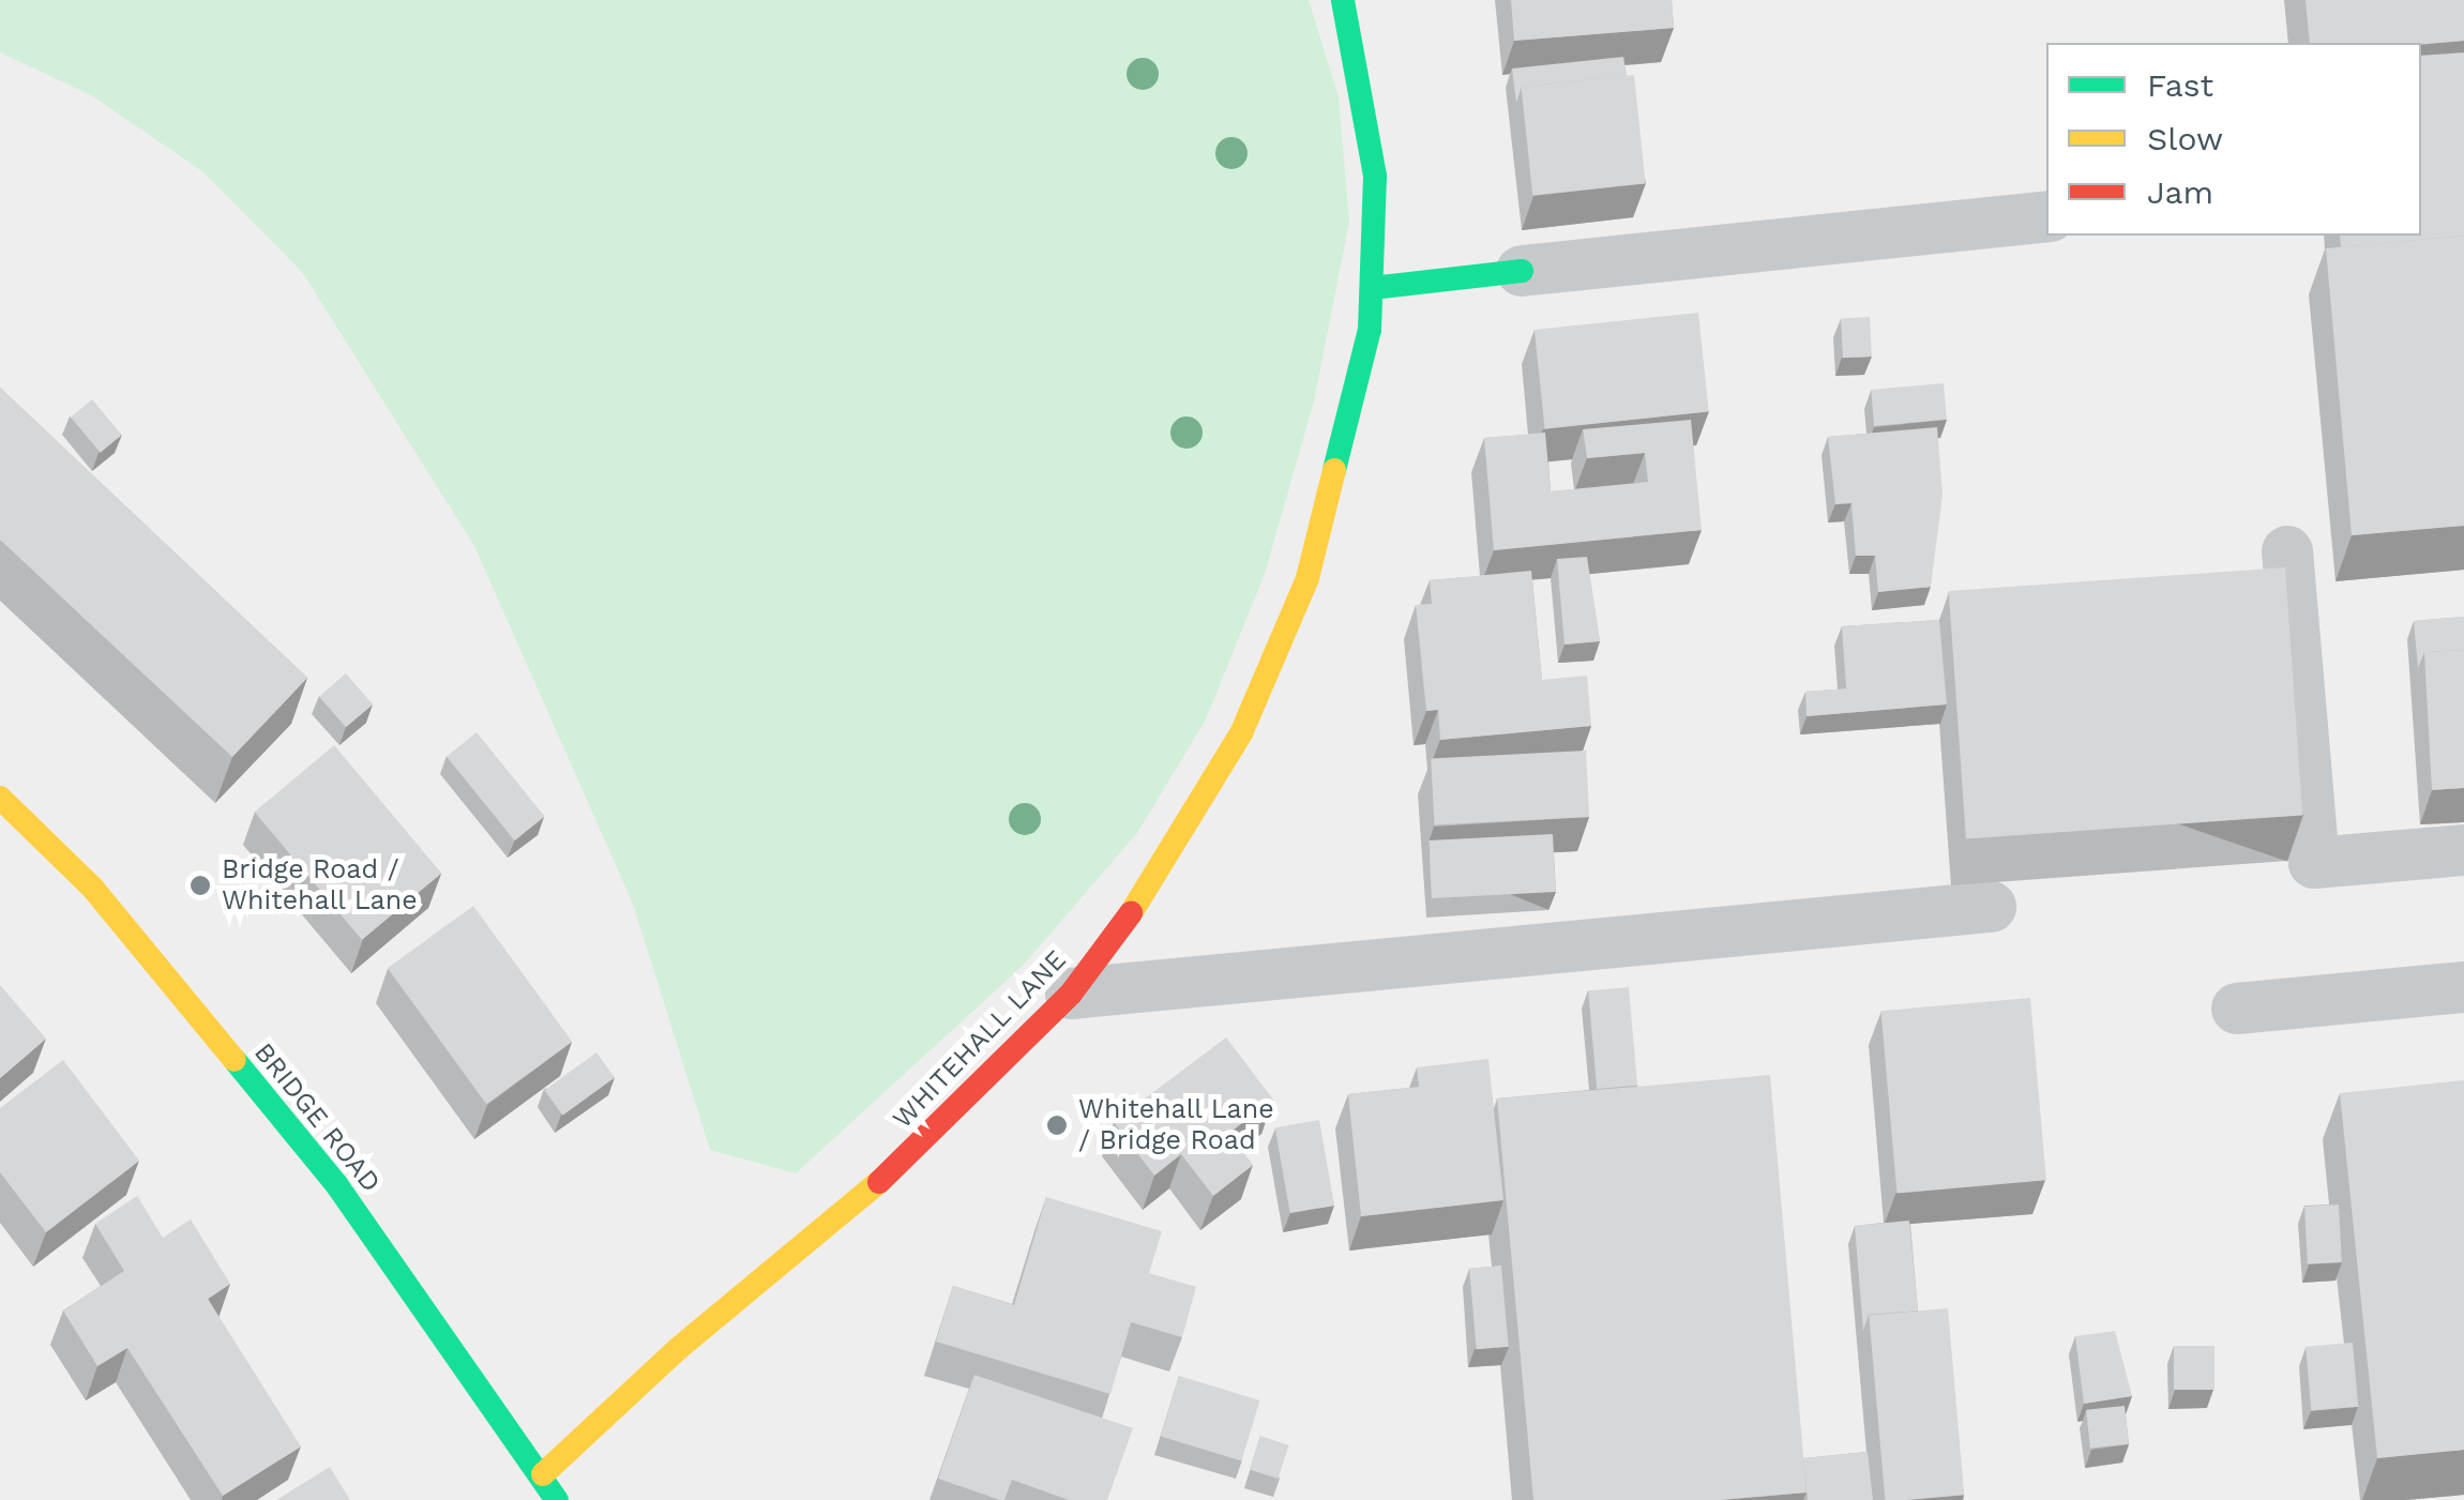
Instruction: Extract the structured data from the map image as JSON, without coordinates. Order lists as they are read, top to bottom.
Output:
{
  "streets": {
    "street": ["WHITEHALL LANE", "BRIDGE ROAD"]
  },
  "crossings": [
    ["WHITEHALL LANE", "BRIDGE ROAD"]
  ],
  "places": ["Bridge Road / Whitehall Lane", "Whitehall Lane / Bridge Road"],
  "legend": ["Fast", "Slow", "Jam"]
}
